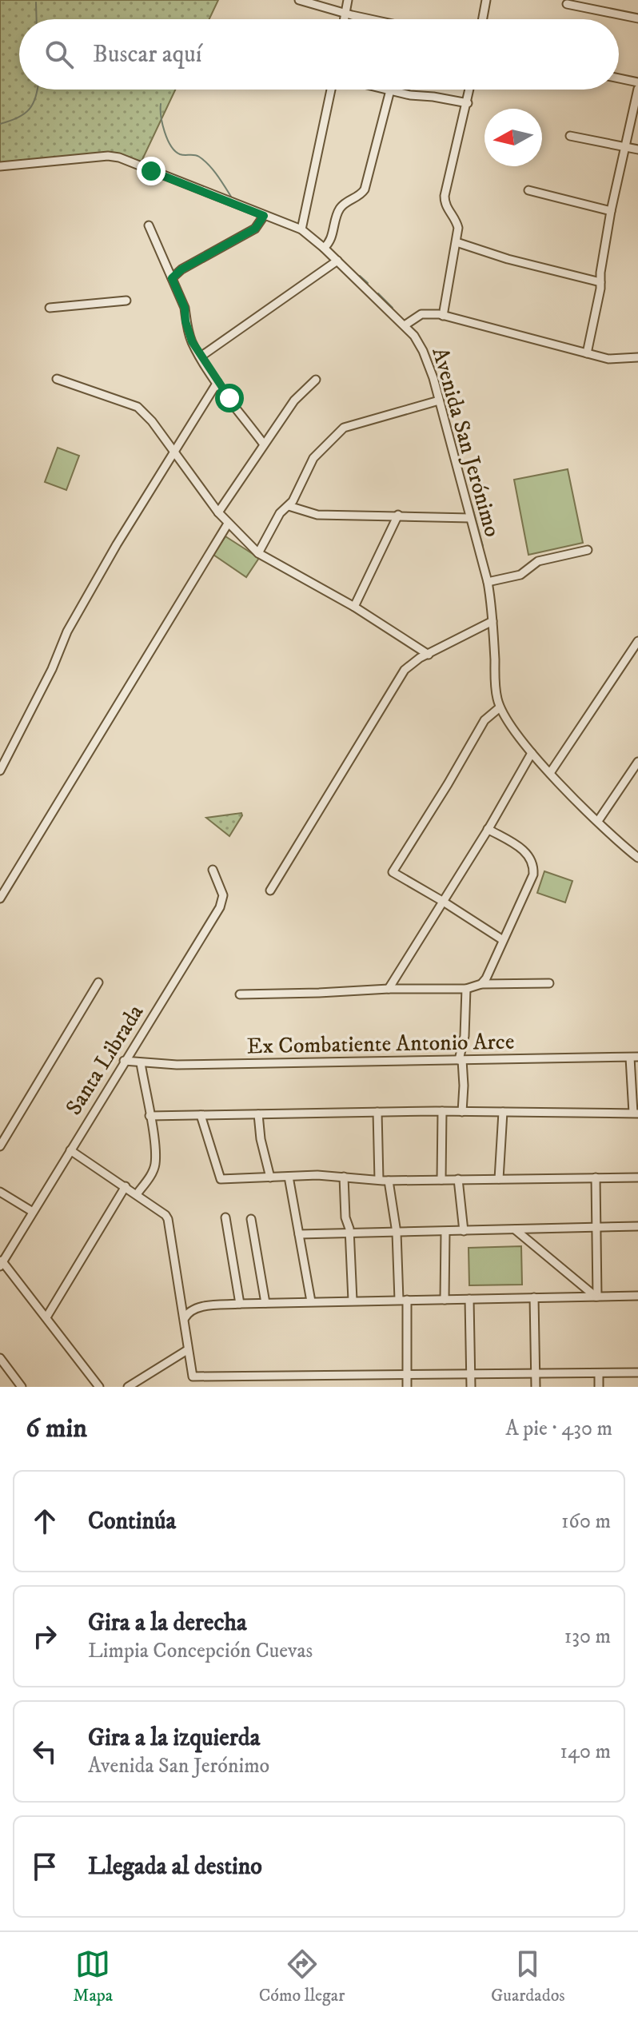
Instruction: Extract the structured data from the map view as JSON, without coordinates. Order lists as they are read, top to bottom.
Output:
{
  "streets": {
    "street": ["Avenida San Jerónimo", "Ex Combatiente Antonio Arce", "Santa Librada"]
  },
  "crossings": [
    ["Ex Combatiente Antonio Arce", "Santa Librada"]
  ],
  "north": "left",
  "page": {
    "search": "Buscar aquí",
    "heading": ["6 min", "A pie · 430 m"],
    "list": [
      ["Continúa", "160 m"],
      ["Gira a la derecha", "Limpia Concepción Cuevas", "130 m"],
      ["Gira a la izquierda", "Avenida San Jerónimo", "140 m"],
      "Llegada al destino"
    ],
    "nav": ["Mapa", "Cómo llegar", "Guardados"]
  }
}
